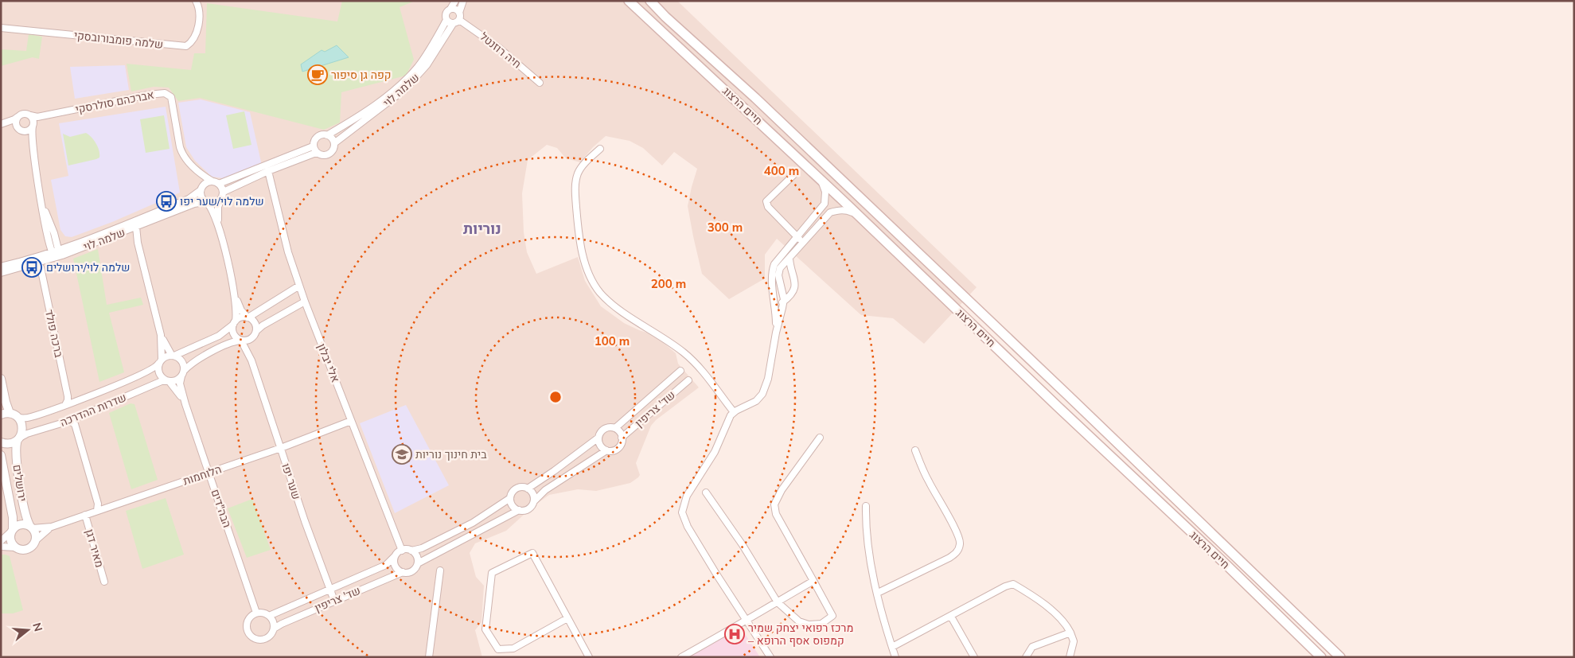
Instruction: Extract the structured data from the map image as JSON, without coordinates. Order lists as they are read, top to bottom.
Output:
{
  "streets": {
    "main road": ["חיים הרצוג"],
    "street": [
      "שלמה פומבורובסקי",
      "חיה רוזנטל",
      "שלמה לוי",
      "אברכהם סולרסקי",
      "ברכה פולד",
      "אלי יבלון",
      "שד' צריפין",
      "שדרות ההדרכה",
      "הלוחמות",
      "שער יפו",
      "ירושלים",
      "הבה\"דים",
      "מאיר דגן"
    ]
  },
  "crossings": [
    ["חיה רוזנטל", "שלמה לוי"],
    ["שלמה לוי", "אברכהם סולרסקי"],
    ["שלמה לוי", "ברכה פולד"],
    ["ברכה פולד", "שדרות ההדרכה"],
    ["אלי יבלון", "שד' צריפין"],
    ["אלי יבלון", "הלוחמות"],
    ["שד' צריפין", "שער יפו"],
    ["שד' צריפין", "הבה\"דים"],
    ["שדרות ההדרכה", "ירושלים"],
    ["שדרות ההדרכה", "הבה\"דים"],
    ["הלוחמות", "שער יפו"],
    ["הלוחמות", "ירושלים"],
    ["הלוחמות", "הבה\"דים"],
    ["הלוחמות", "מאיר דגן"]
  ],
  "districts": ["נוריות"],
  "places": {
    "cafe": ["קפה גן סיפור"],
    "bus stop": ["שלמה לוי/שער יפו", "שלמה לוי/ירושלים"],
    "school or university": ["בית חינוך נוריות"],
    "hospital": ["מרכז רפואי יצחק שמיר – קמפוס אסף הרופא"]
  },
  "north": "right",
  "rings": [
    "400 m",
    "300 m",
    "200 m",
    "100 m"
  ]
}
